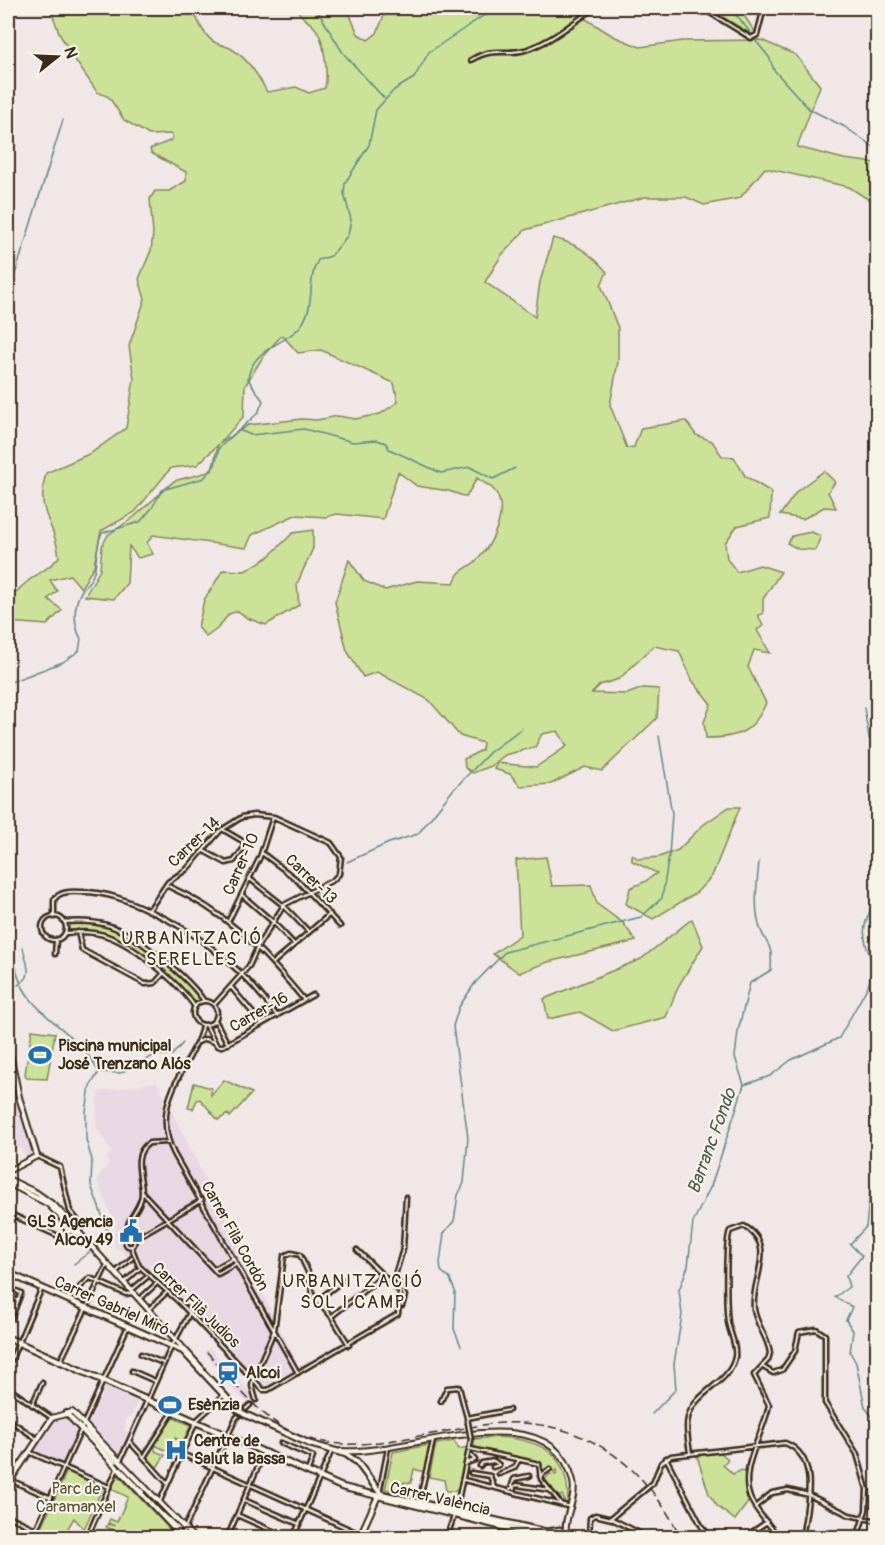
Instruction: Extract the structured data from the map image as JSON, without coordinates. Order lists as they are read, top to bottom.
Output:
{
  "streets": {
    "main road": ["Carrer Gabriel Miró", "Carrer València"],
    "street": [
      "Carrer-14",
      "Carrer-10",
      "Carrer-13",
      "Carrer-16",
      "Carrer Filà Cordón",
      "Carrer Filà Judios"
    ]
  },
  "crossings": [
    ["Carrer-14", "Carrer-10"],
    ["Carrer-14", "Carrer-13"],
    ["Carrer-10", "Carrer-13"],
    ["Carrer Filà Cordón", "Carrer Filà Judios"]
  ],
  "districts": ["URBANITZACIÓ SERELLES", "URBANITZACIÓ SOL I CAMP"],
  "water": ["Barranc Fondo"],
  "parks": ["Parc de Caramanxel"],
  "places": {
    "sports": ["Piscina municipal José Trenzano Alós", "Esènzia"],
    "public building": ["GLS Agencia Alcoy 49"],
    "station": ["Alcoi"],
    "hospital": ["Centre de Salut la Bassa"]
  },
  "north": "right"
}
